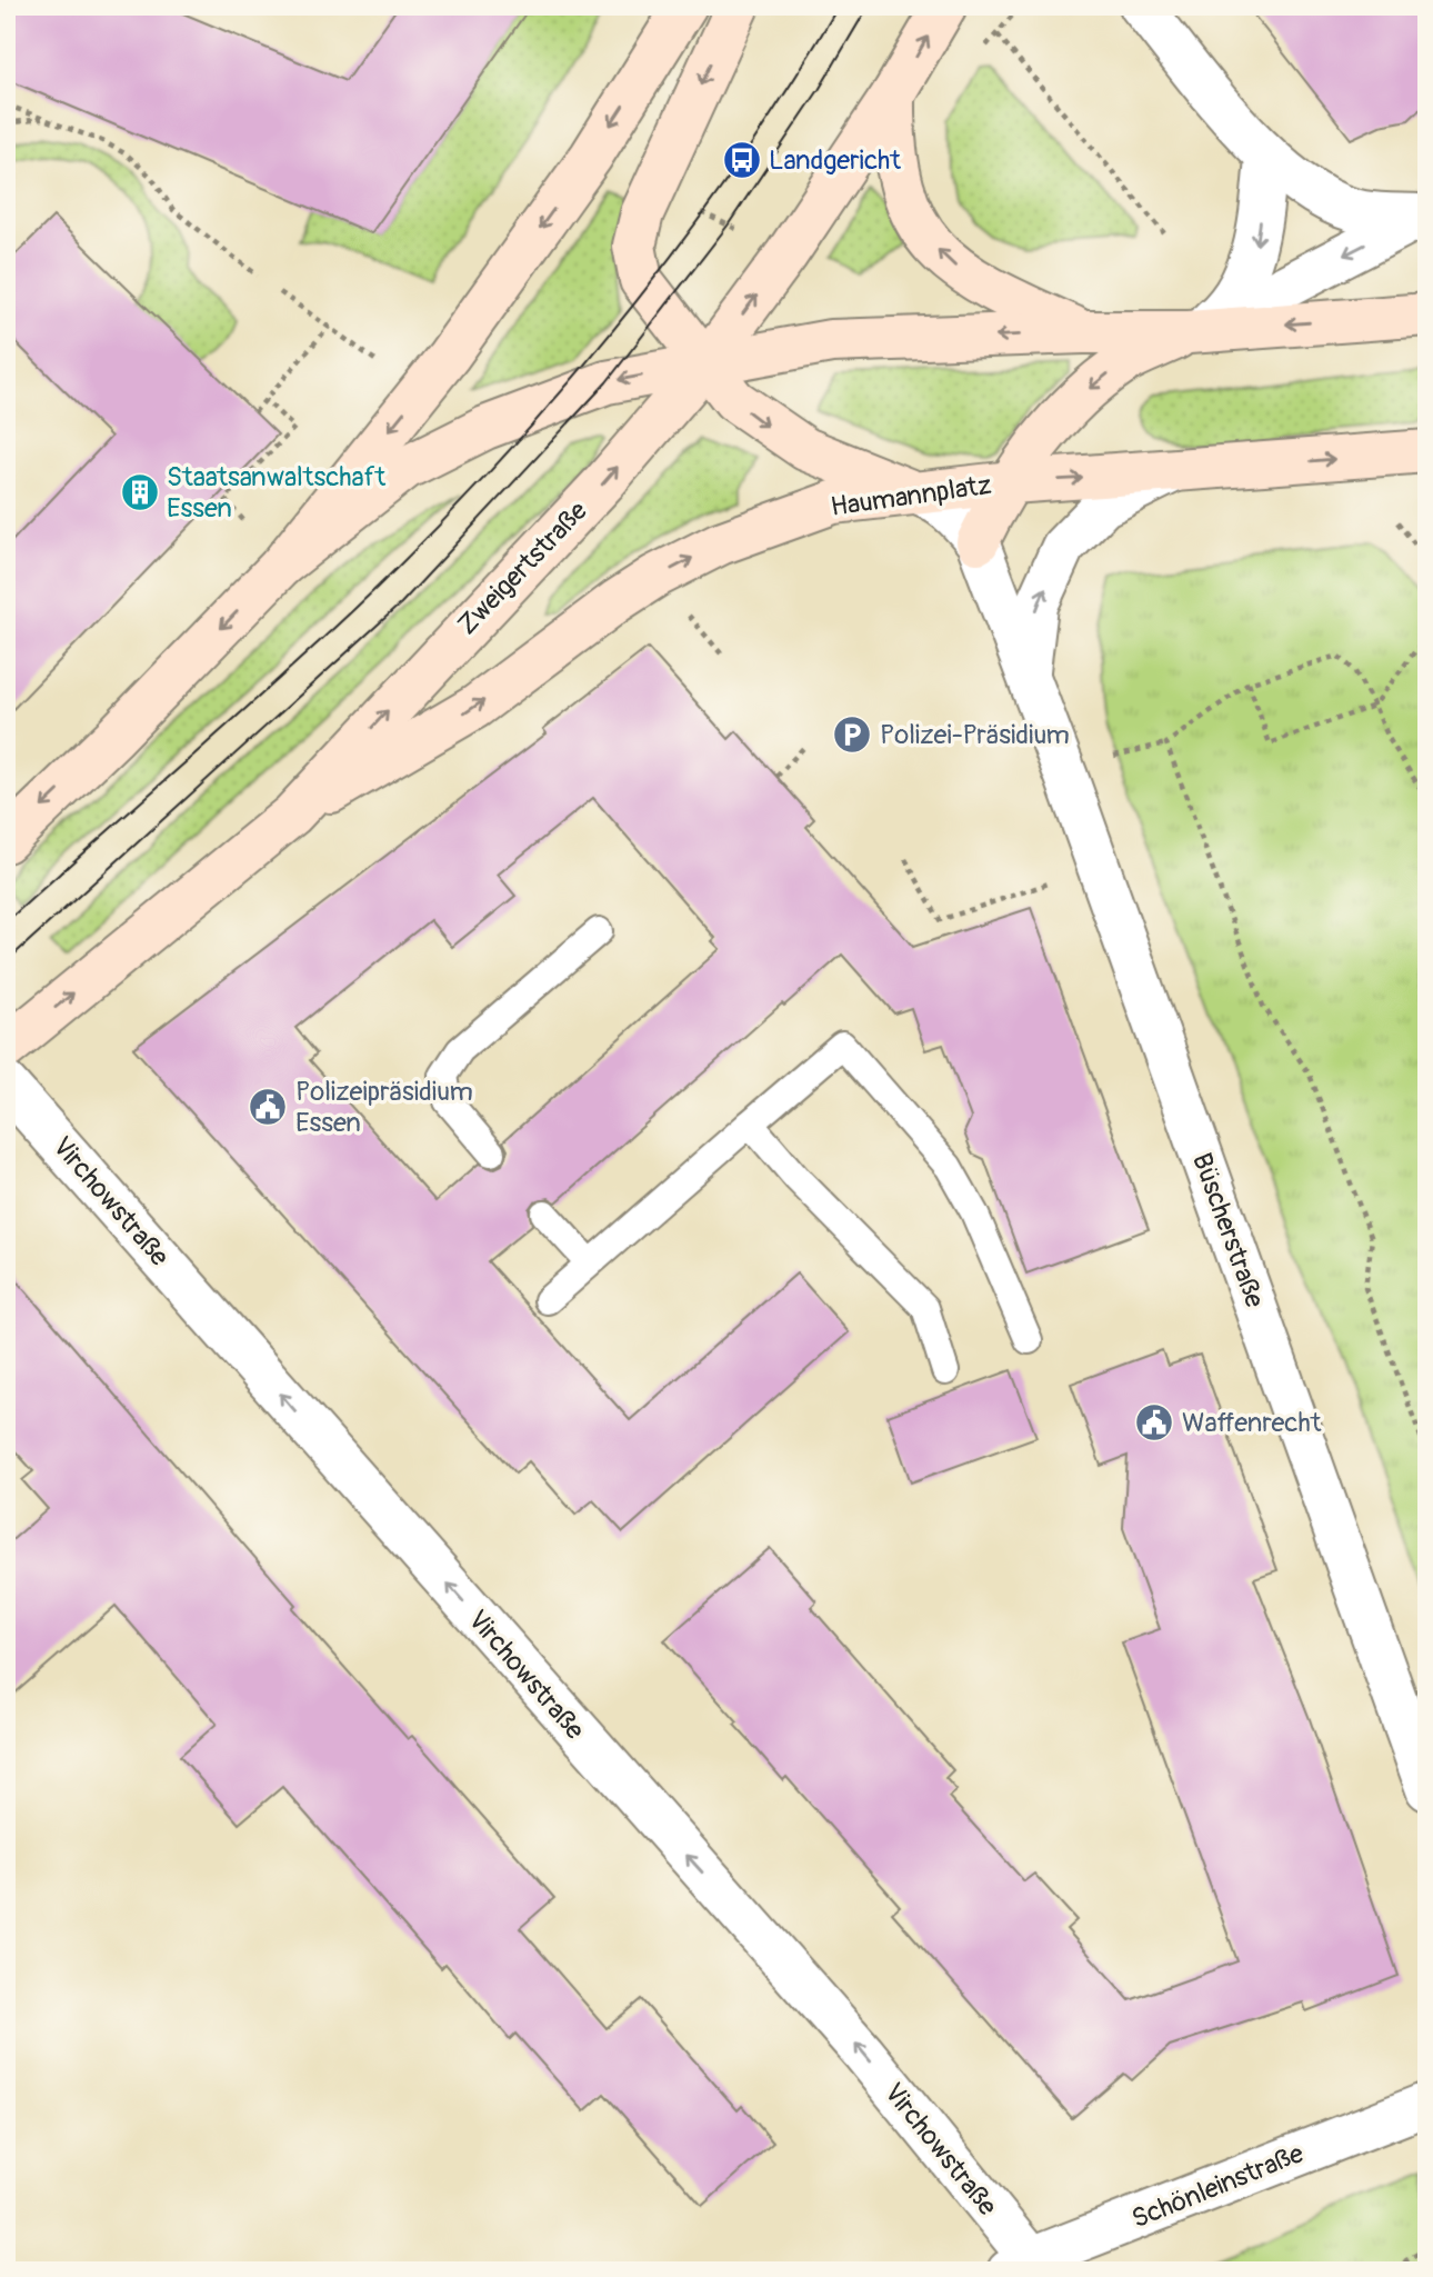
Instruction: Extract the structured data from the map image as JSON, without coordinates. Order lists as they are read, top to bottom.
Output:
{
  "streets": {
    "main road": ["Haumannplatz", "Zweigertstraße"],
    "street": ["Virchowstraße", "Büscherstraße", "Schönleinstraße"]
  },
  "crossings": [
    ["Haumannplatz", "Zweigertstraße"],
    ["Haumannplatz", "Büscherstraße"],
    ["Virchowstraße", "Schönleinstraße"]
  ],
  "one_way": ["Virchowstraße"],
  "places": {
    "bus stop": ["Landgericht"],
    "building": ["Staatsanwaltschaft Essen"],
    "parking": ["Polizei-Präsidium"],
    "public building": ["Polizeipräsidium Essen", "Waffenrecht"]
  }
}
